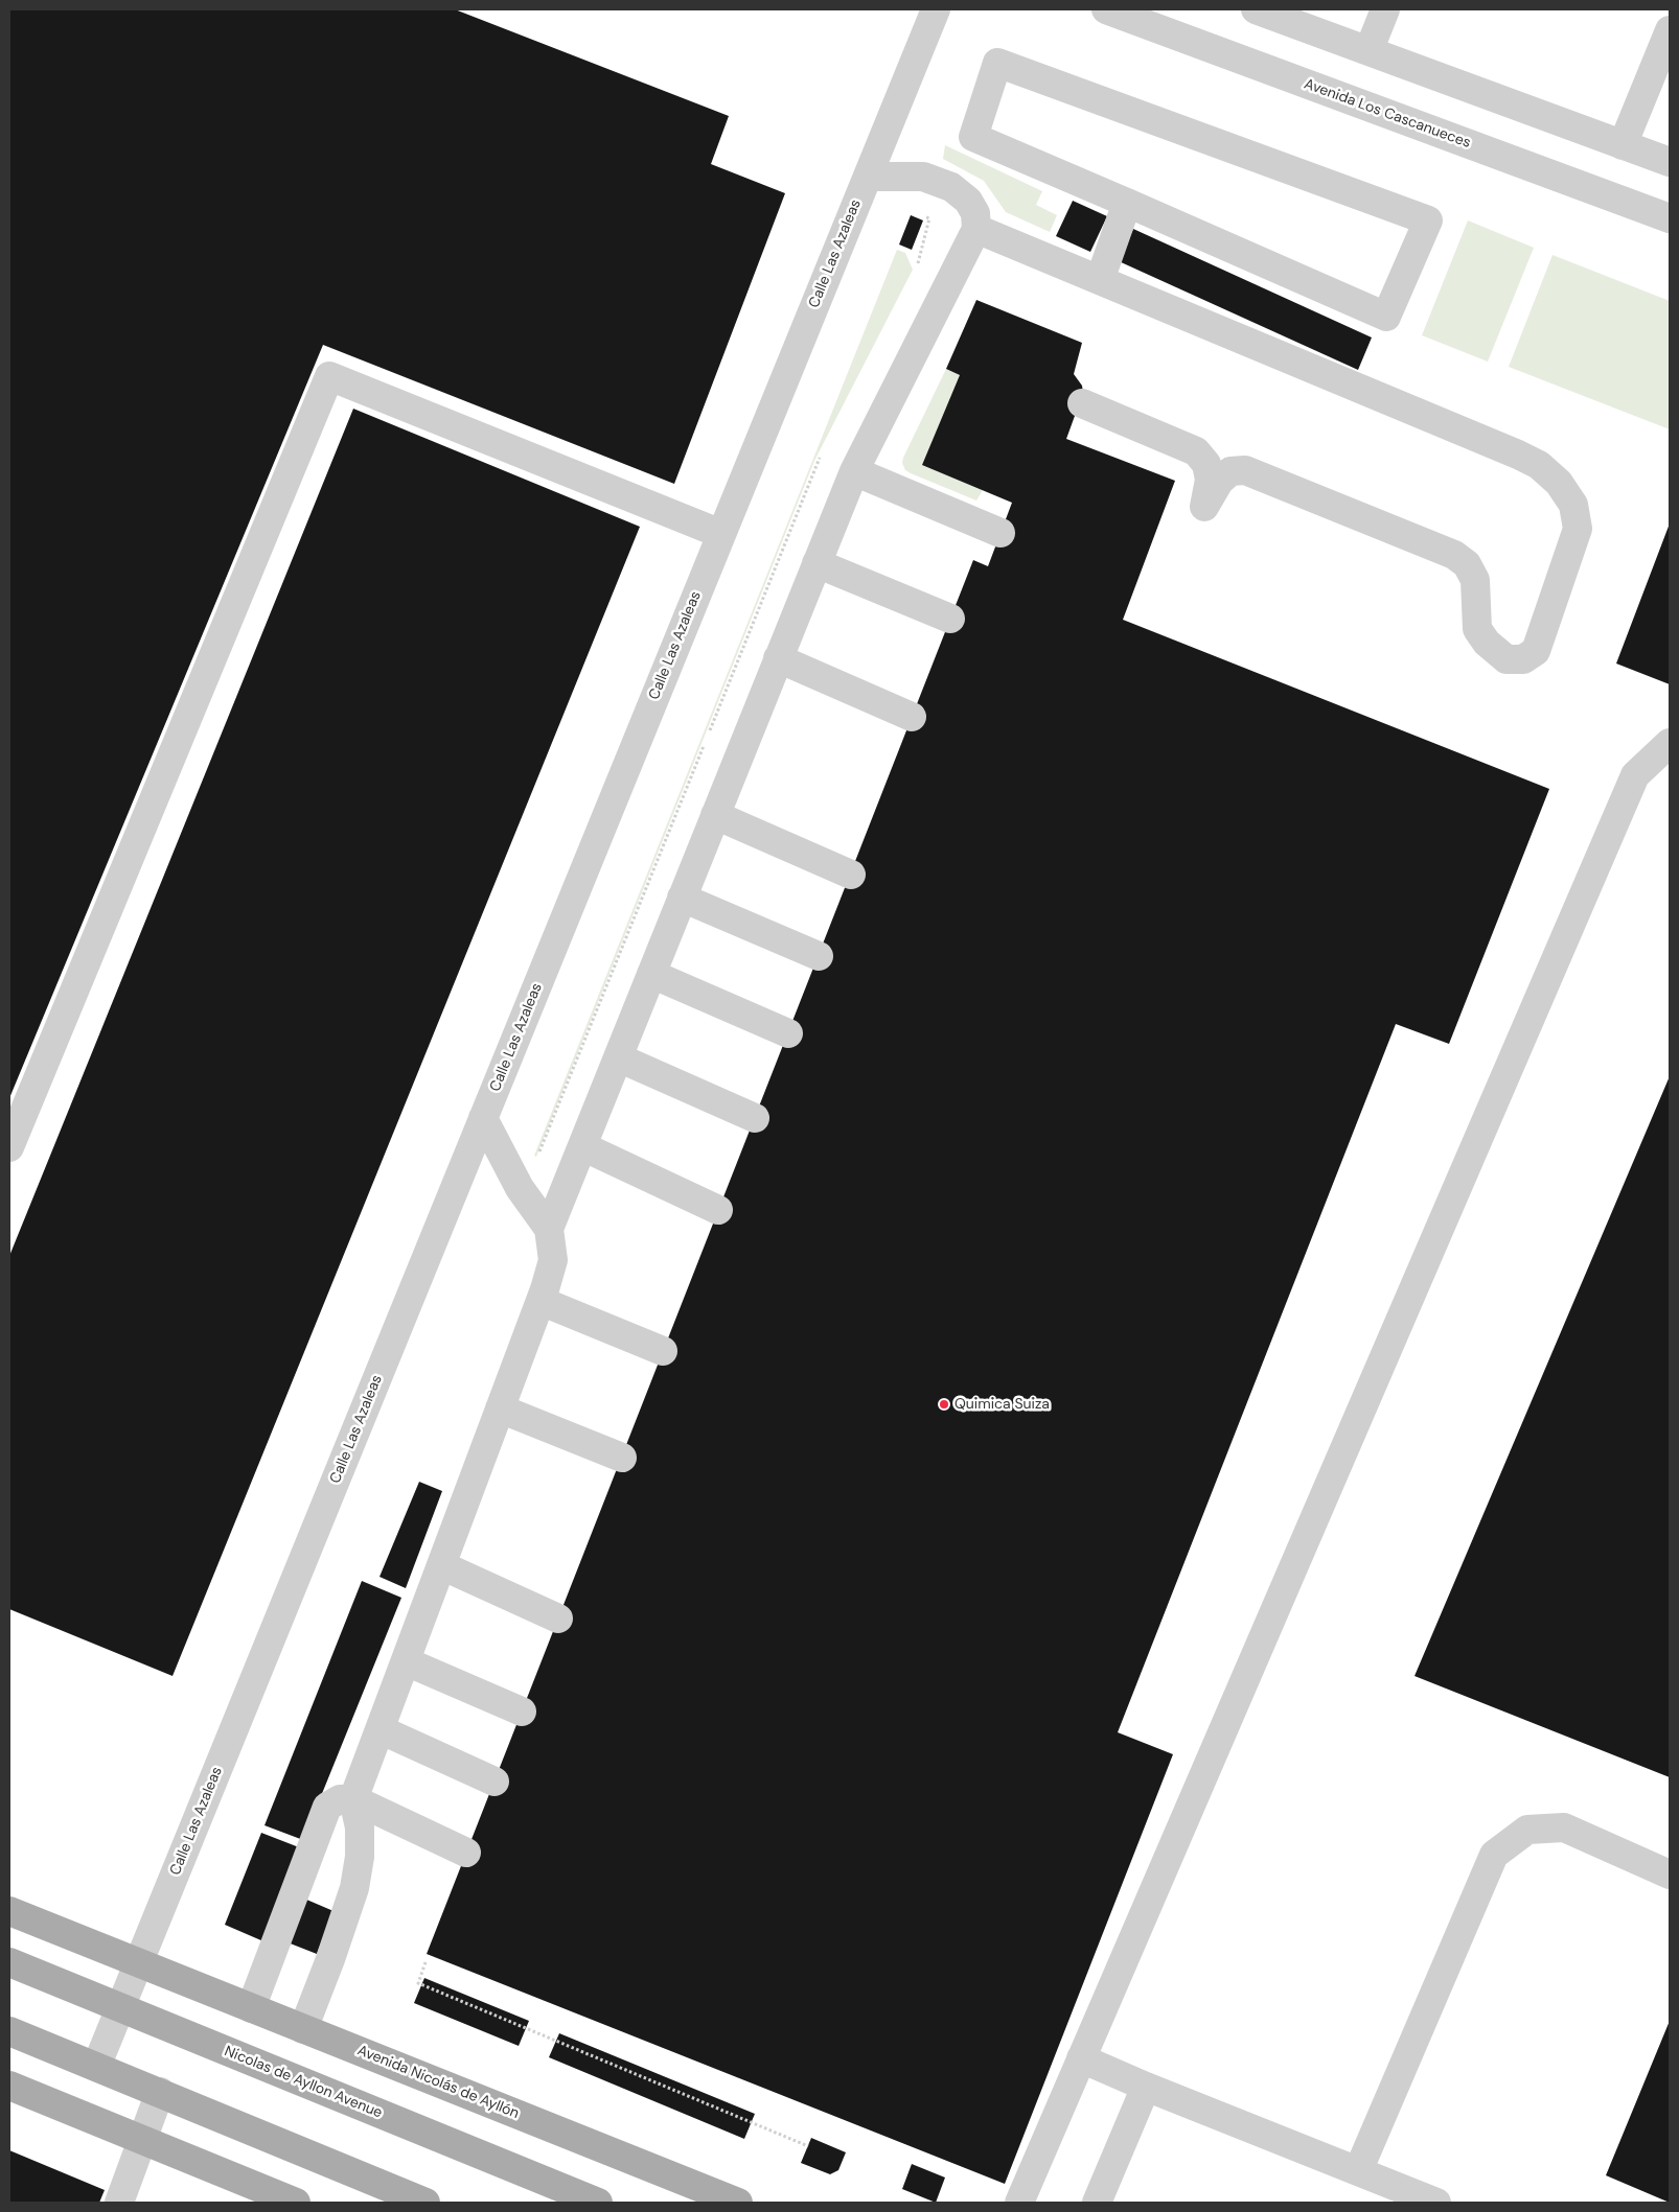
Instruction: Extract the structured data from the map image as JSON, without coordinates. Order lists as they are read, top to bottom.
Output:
{
  "streets": {
    "main road": ["Nicolas de Ayllon Avenue", "Avenida Nicolás de Ayllón"],
    "street": ["Avenida Los Cascanueces", "Calle Las Azaleas"]
  },
  "crossings": [
    ["Calle Las Azaleas", "Nicolas de Ayllon Avenue"],
    ["Calle Las Azaleas", "Avenida Nicolás de Ayllón"]
  ],
  "places": ["Quimica Suiza"]
}
